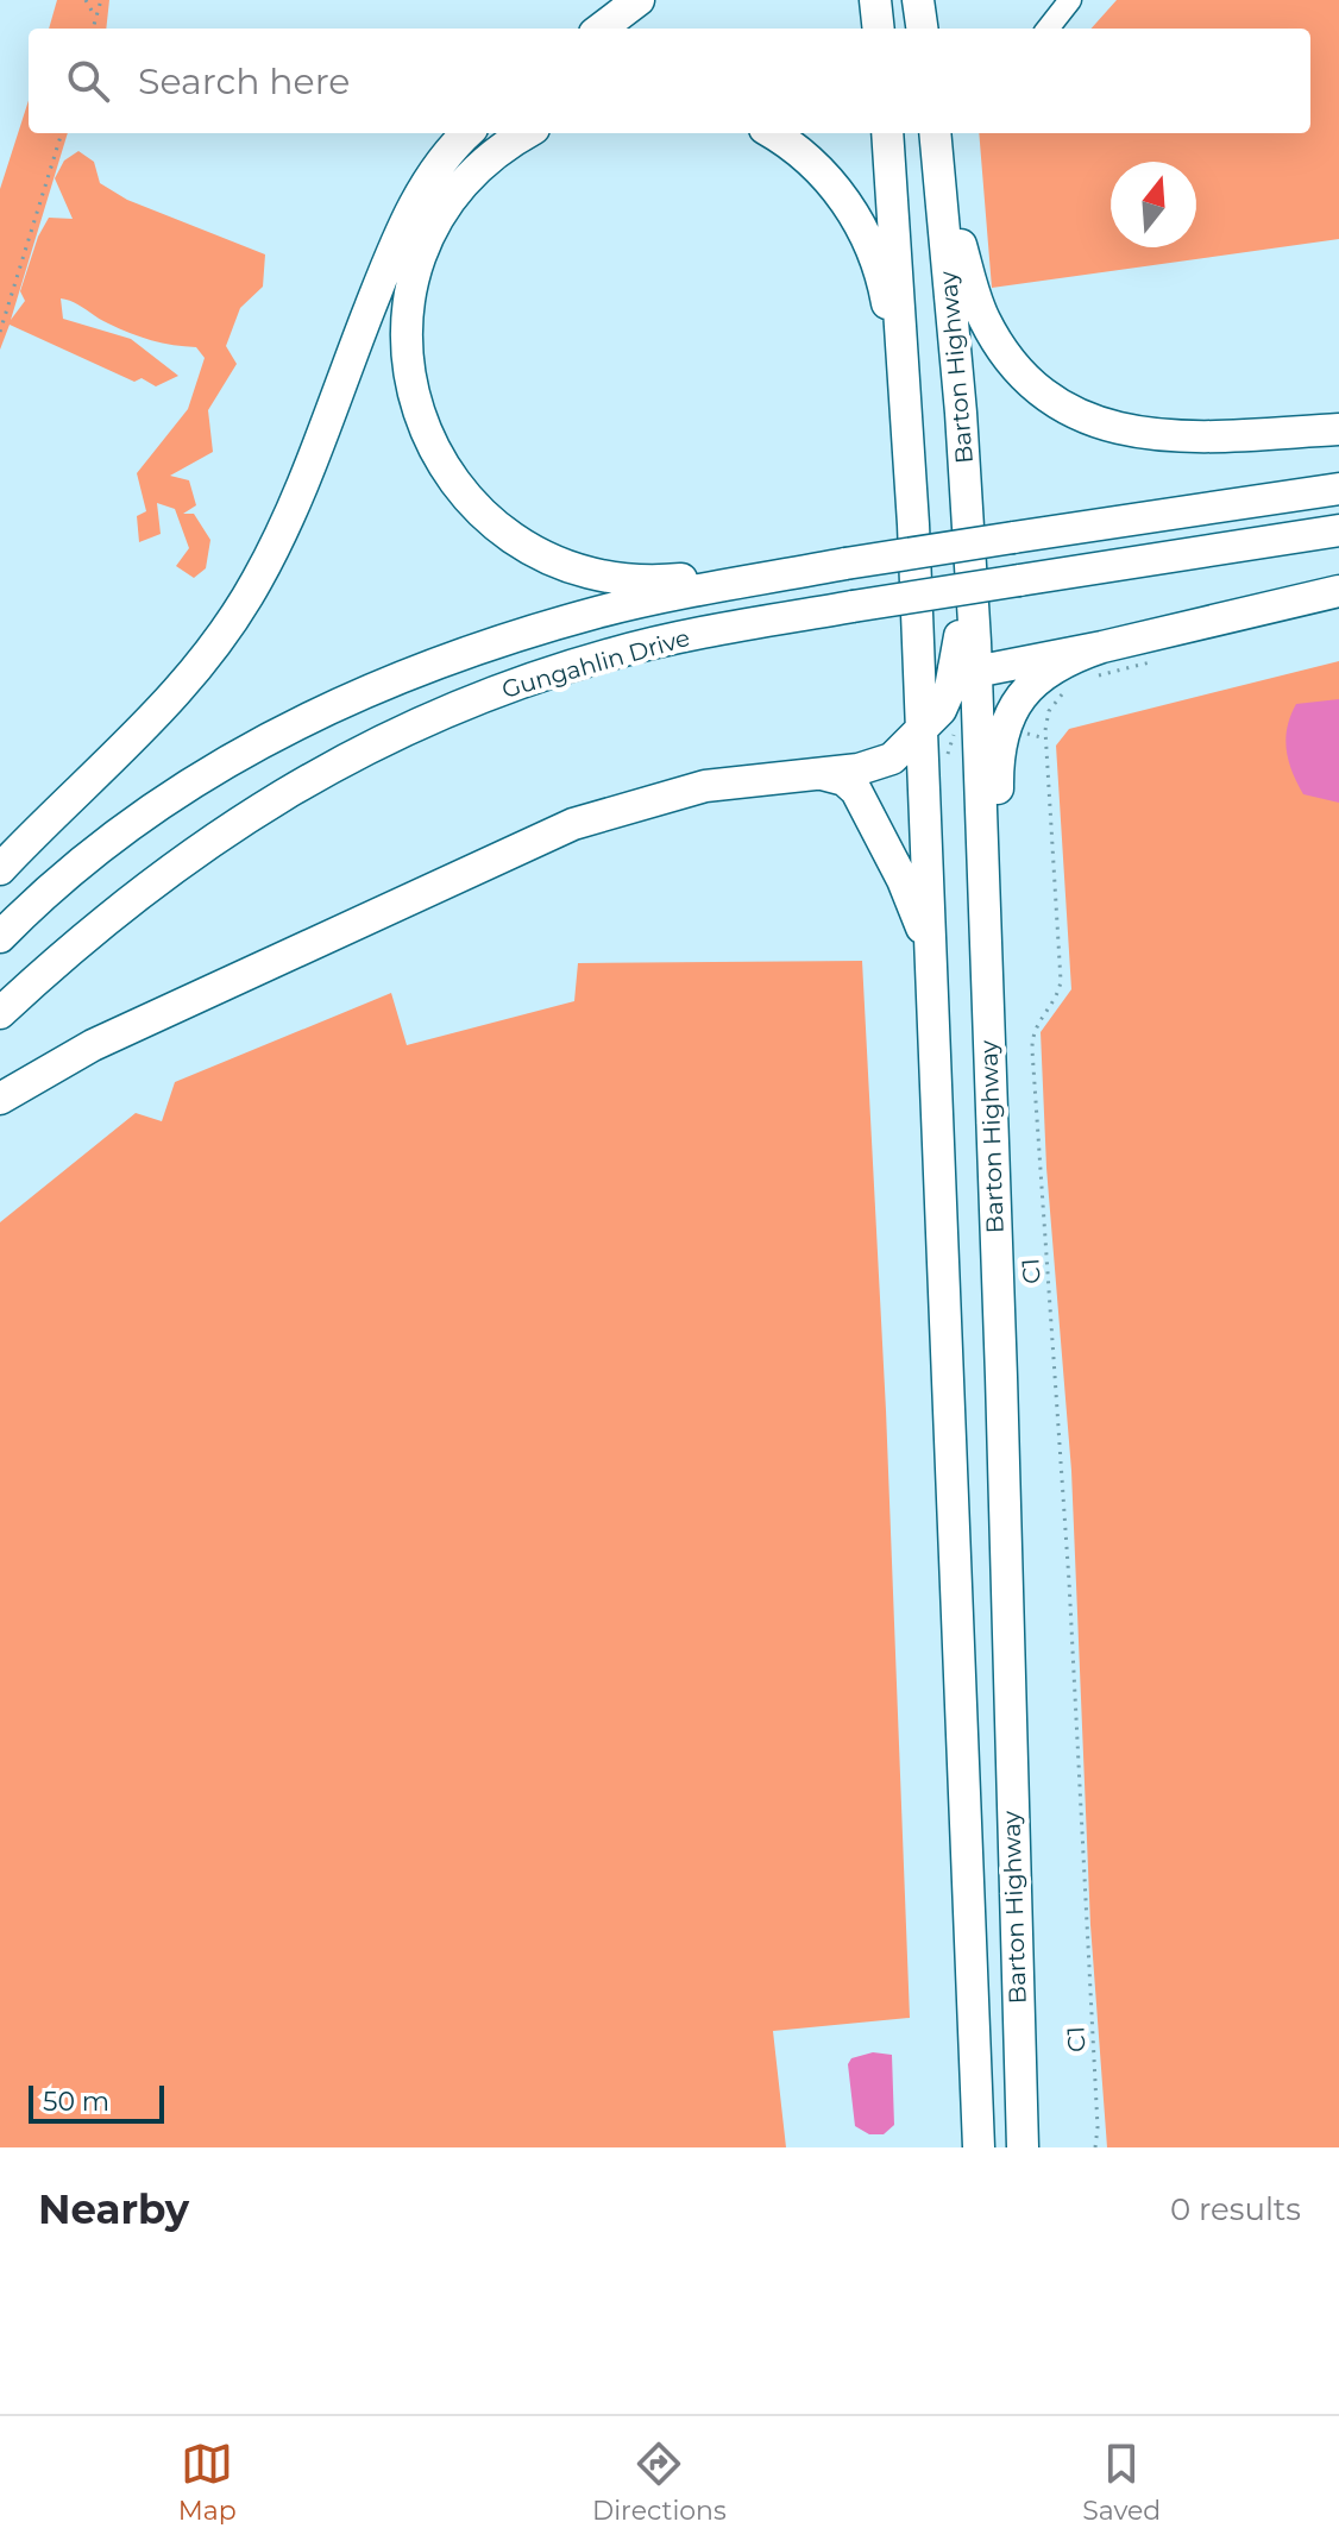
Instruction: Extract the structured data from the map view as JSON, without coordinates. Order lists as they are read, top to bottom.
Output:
{
  "streets": {
    "highway": ["Barton Highway", "Gungahlin Drive"],
    "path": ["C1"]
  },
  "scale_bar": "50 m",
  "north": "top",
  "page": {
    "search": "Search here",
    "scale": "50 m",
    "heading": ["Nearby", "0 results"],
    "nav": ["Map", "Directions", "Saved"]
  }
}
